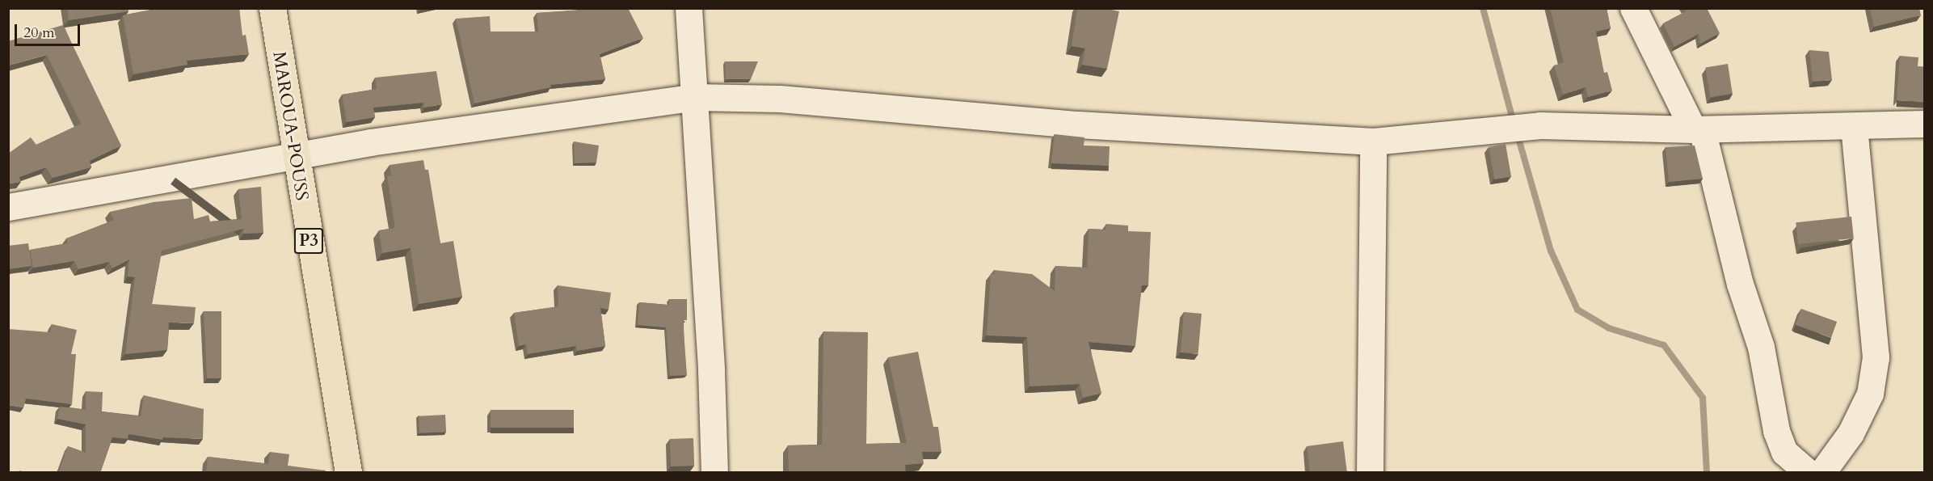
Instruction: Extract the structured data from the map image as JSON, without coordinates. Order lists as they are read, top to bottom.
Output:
{
  "streets": {
    "main road": ["MAROUA-POUSS", "P3"]
  },
  "scale_bar": "20 m"
}
